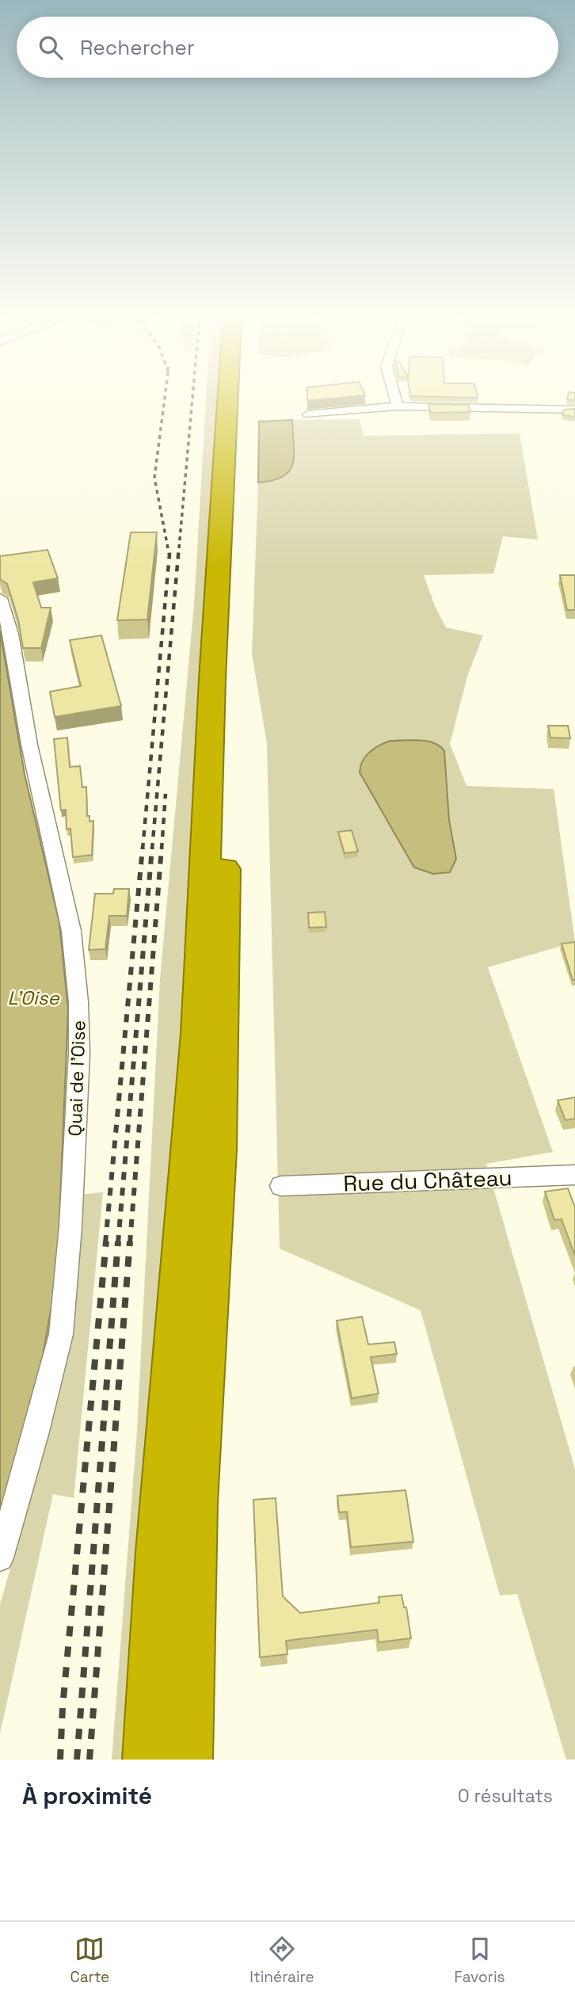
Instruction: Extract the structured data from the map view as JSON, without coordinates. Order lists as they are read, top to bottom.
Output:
{
  "streets": {
    "street": ["Quai de l'Oise", "Rue du Château"]
  },
  "water": ["L’Oise"],
  "page": {
    "search": "Rechercher",
    "heading": ["À proximité", "0 résultats"],
    "nav": ["Carte", "Itinéraire", "Favoris"]
  }
}
